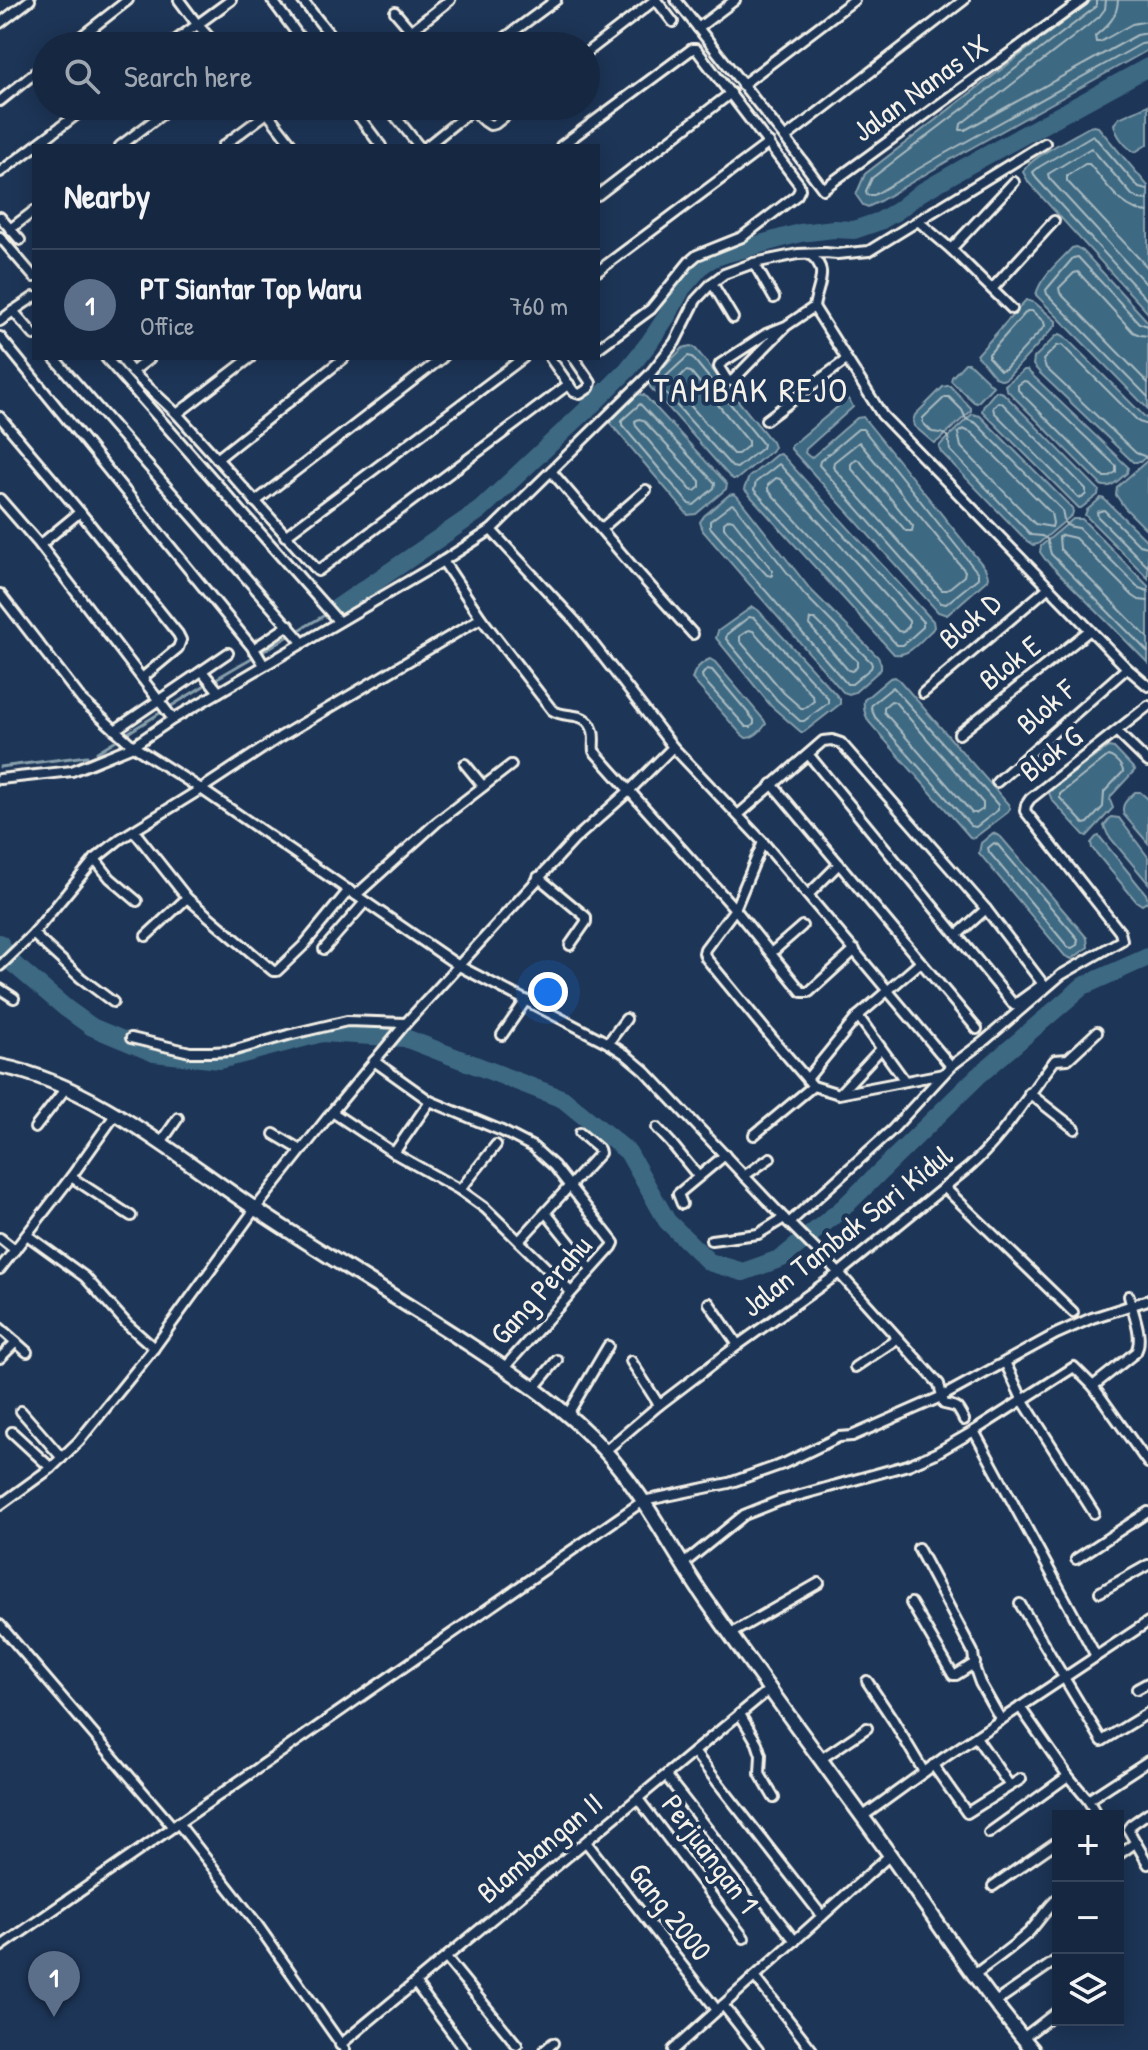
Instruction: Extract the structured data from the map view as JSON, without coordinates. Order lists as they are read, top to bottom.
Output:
{
  "streets": {
    "street": [
      "Jalan Nanas IX",
      "Blok D",
      "Blok E",
      "Blok F",
      "Blok G",
      "Jalan Tambak Sari Kidul",
      "Gang Perahu",
      "Blambangan II",
      "Perjuangan 1",
      "Gang 2000"
    ]
  },
  "crossings": [
    ["Blambangan II", "Perjuangan 1"],
    ["Blambangan II", "Gang 2000"]
  ],
  "districts": ["TAMBAK REJO"],
  "page": {
    "search": "Search here",
    "heading": "Nearby",
    "list": [
      {
        "mark": "1",
        "name": "PT Siantar Top Waru",
        "note": "Office",
        "value": "760 m"
      }
    ],
    "map_buttons": ["+", "−"],
    "pins": "1"
  }
}
